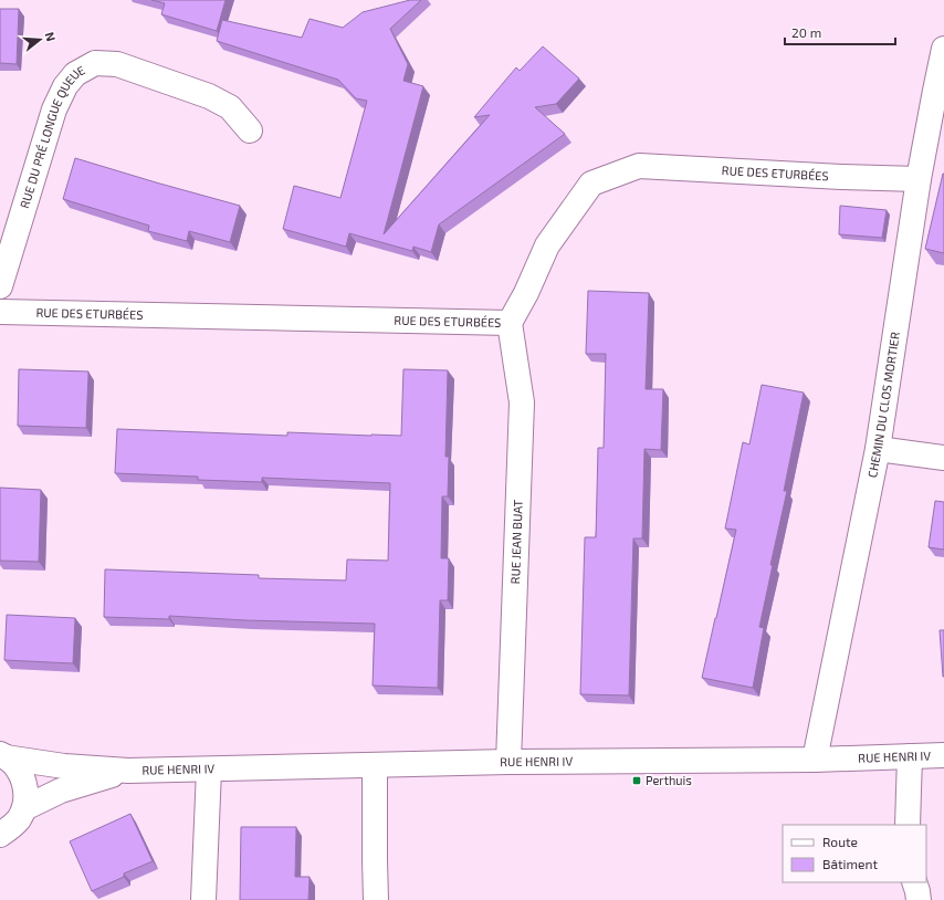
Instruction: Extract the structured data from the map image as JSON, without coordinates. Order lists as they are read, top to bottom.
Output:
{
  "streets": {
    "street": [
      "RUE DU PRÉ LONGUE QUEUE",
      "RUE DES ETURBÉES",
      "CHEMIN DU CLOS MORTIER",
      "RUE JEAN BUAT",
      "RUE HENRI IV"
    ]
  },
  "crossings": [
    ["RUE DES ETURBÉES", "CHEMIN DU CLOS MORTIER"],
    ["RUE DES ETURBÉES", "RUE JEAN BUAT"],
    ["CHEMIN DU CLOS MORTIER", "RUE HENRI IV"],
    ["RUE JEAN BUAT", "RUE HENRI IV"]
  ],
  "places": {
    "transit": ["Perthuis"]
  },
  "legend": ["Route", "Bâtiment"],
  "scale_bar": "20 m",
  "north": "right"
}
